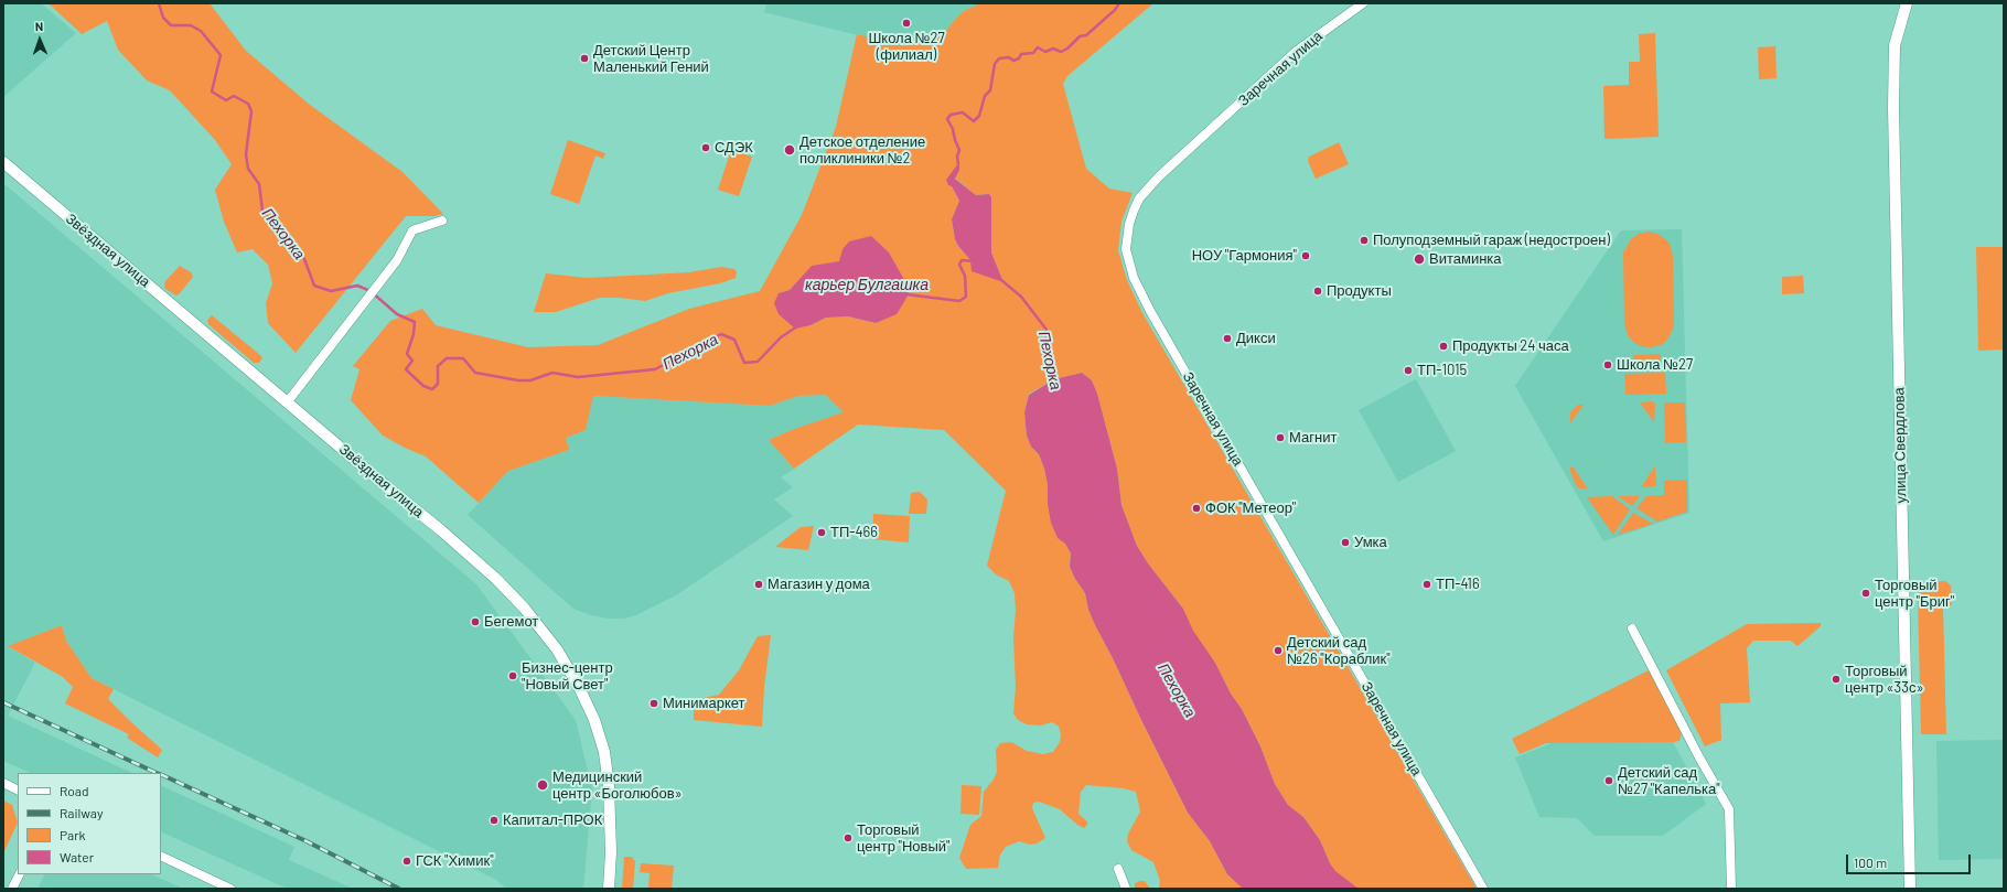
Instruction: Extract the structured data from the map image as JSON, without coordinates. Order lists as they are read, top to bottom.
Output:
{
  "streets": {
    "main road": ["Звёздная улица", "улица Свердлова"],
    "street": ["Заречная улица"]
  },
  "water": ["Пехорка", "карьер Булгашка"],
  "places": [
    "Школа №27 (филиал)",
    "Детский Центр Маленький Гений",
    "СДЭК",
    "Детское отделение поликлиники №2",
    "Полуподземный гараж (недостроен)",
    "НОУ \"Гармония\"",
    "Витаминка",
    "Продукты",
    "Дикси",
    "Продукты 24 часа",
    "Школа №27",
    "ТП-1015",
    "Магнит",
    "ФОК \"Метеор\"",
    "ТП-466",
    "Умка",
    "Магазин у дома",
    "ТП-416",
    "Торговый центр \"Бриг\"",
    "Бегемот",
    "Детский сад №26 \"Кораблик\"",
    "Бизнес-центр \"Новый Свет\"",
    "Торговый центр «33с»",
    "Минимаркет",
    "Детский сад №27 \"Капелька\"",
    "Медицинский центр «Боголюбов»",
    "Капитал-ПРОК",
    "Торговый центр \"Новый\"",
    "ГСК \"Химик\""
  ],
  "legend": [
    "Road",
    "Railway",
    "Park",
    "Water"
  ],
  "scale_bar": "100 m",
  "north": "top"
}
